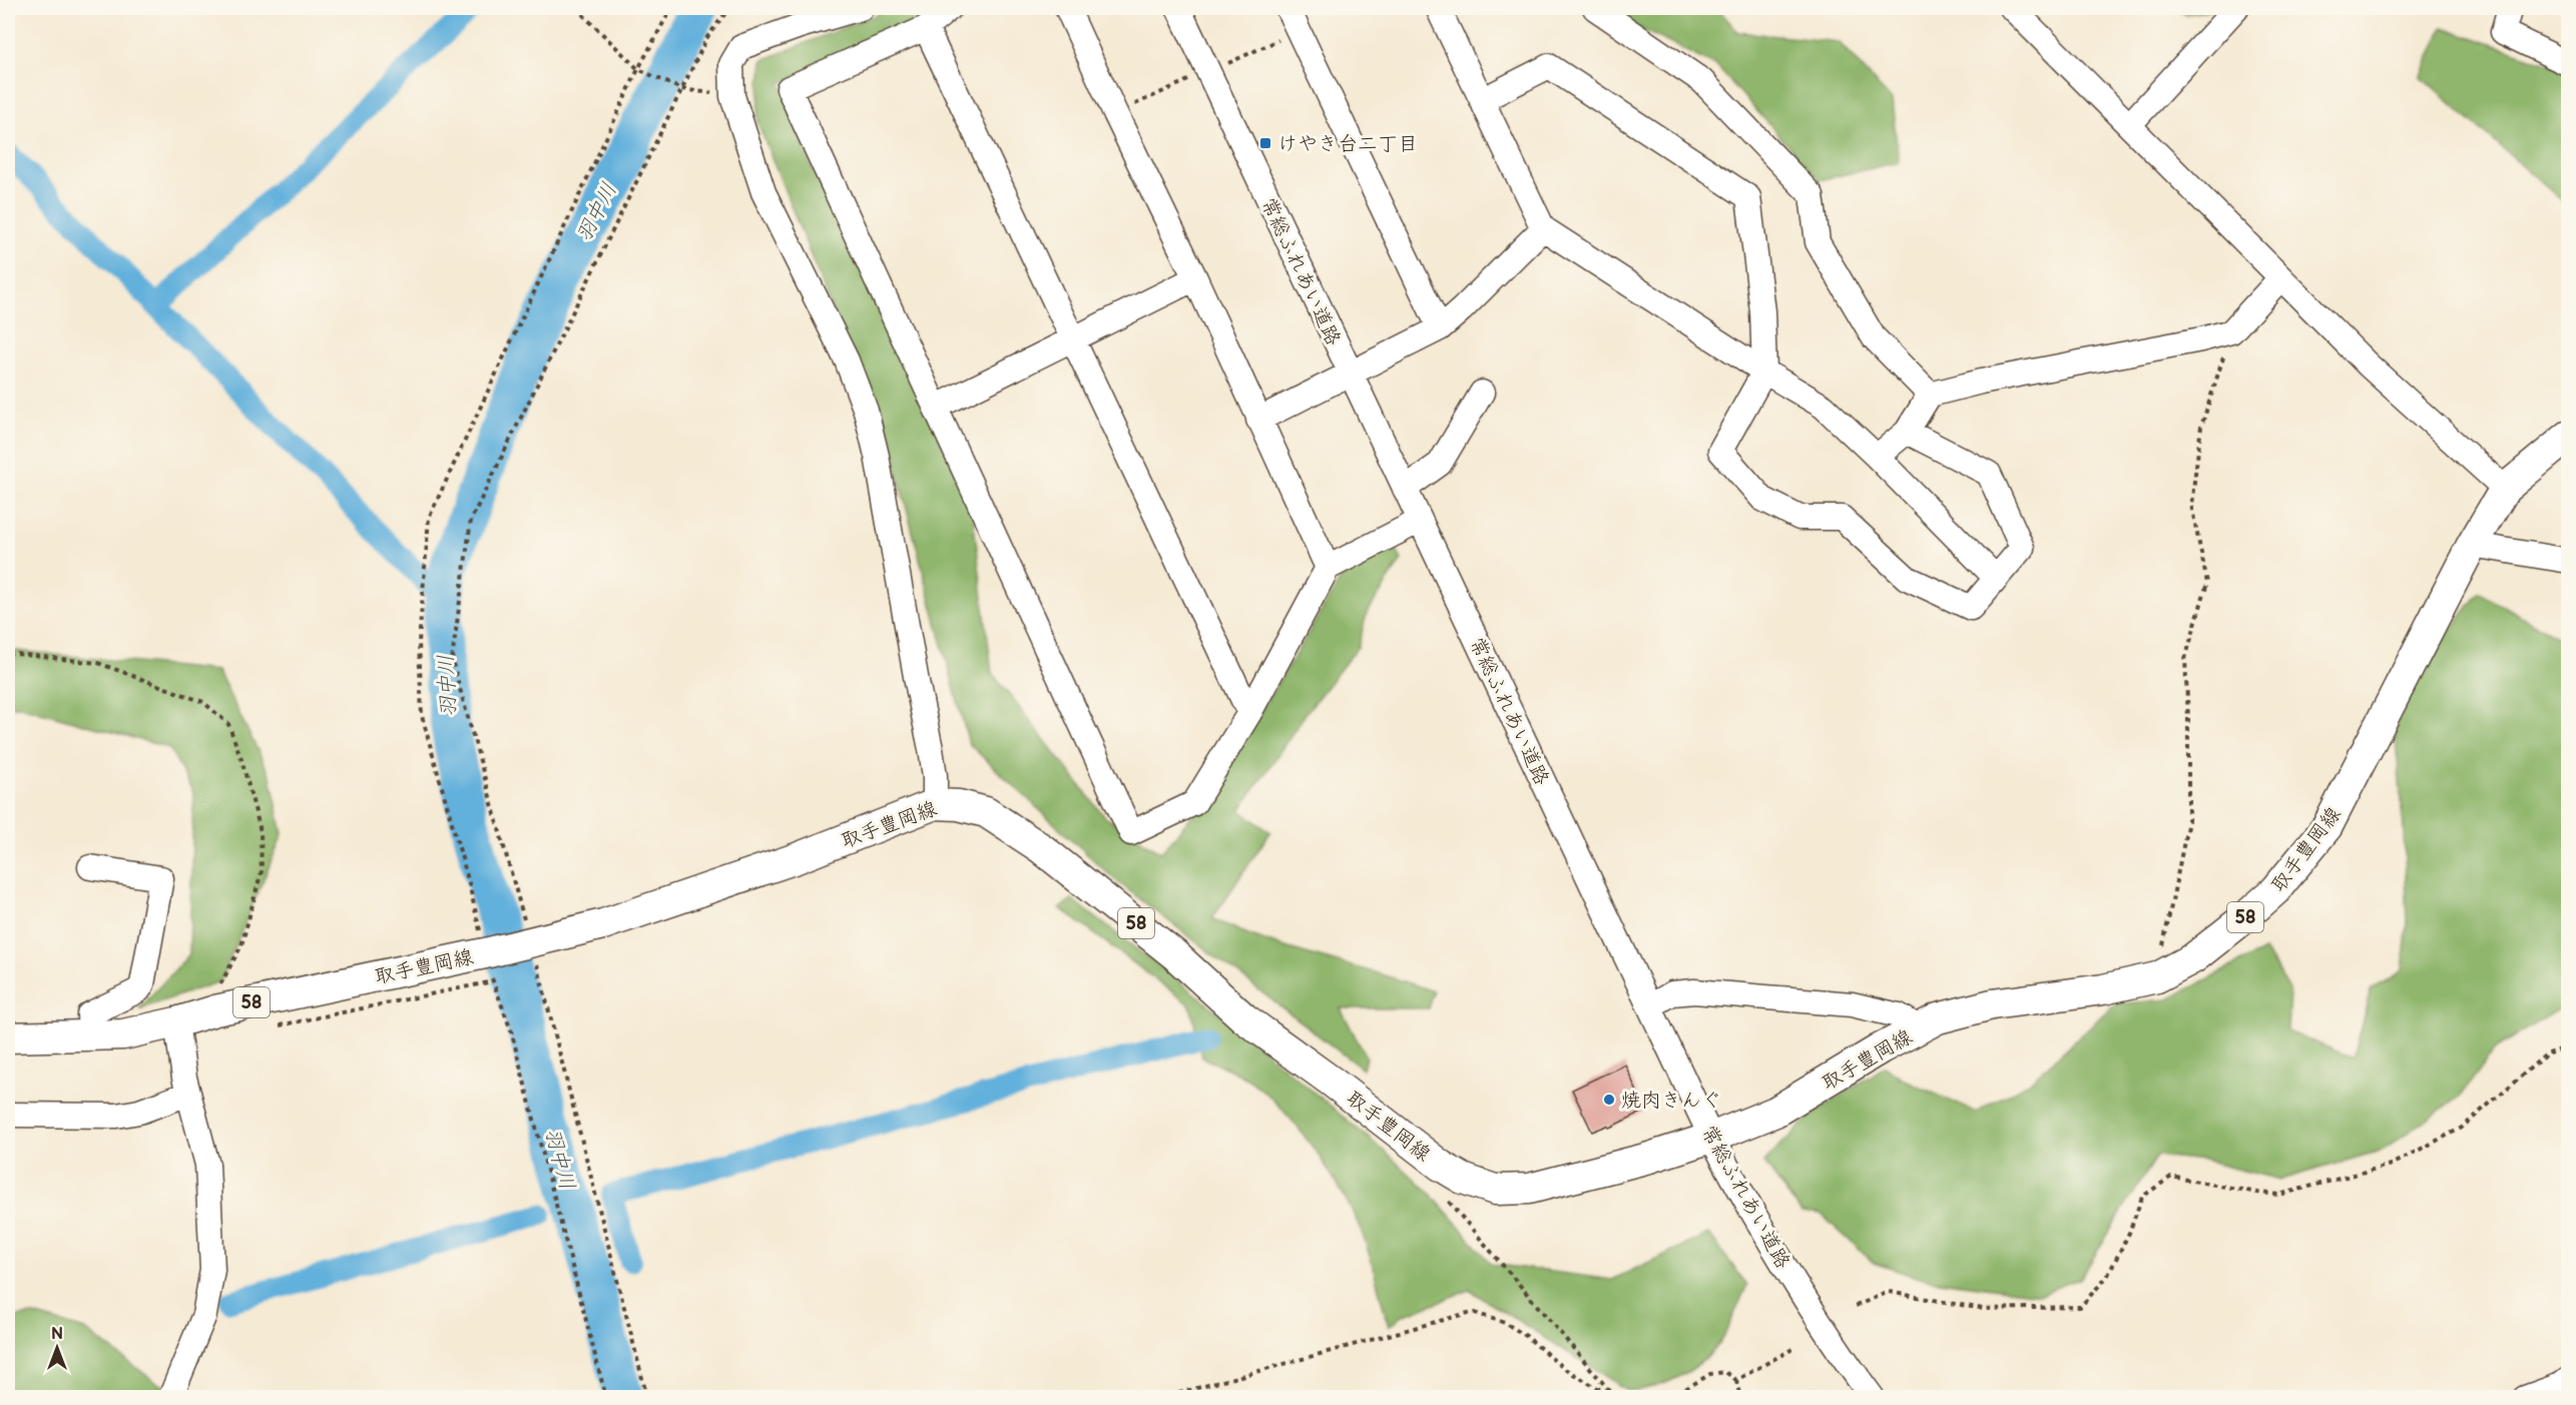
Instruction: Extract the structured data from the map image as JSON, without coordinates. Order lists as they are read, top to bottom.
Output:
{
  "streets": {
    "main road": ["取手豊岡線", "58"],
    "street": ["常総ふれあい道路"]
  },
  "crossings": [
    ["常総ふれあい道路", "取手豊岡線"]
  ],
  "water": ["羽中川"],
  "places": {
    "transit": ["けやき台二丁目"],
    "other": ["焼肉きんぐ"]
  },
  "north": "top"
}
